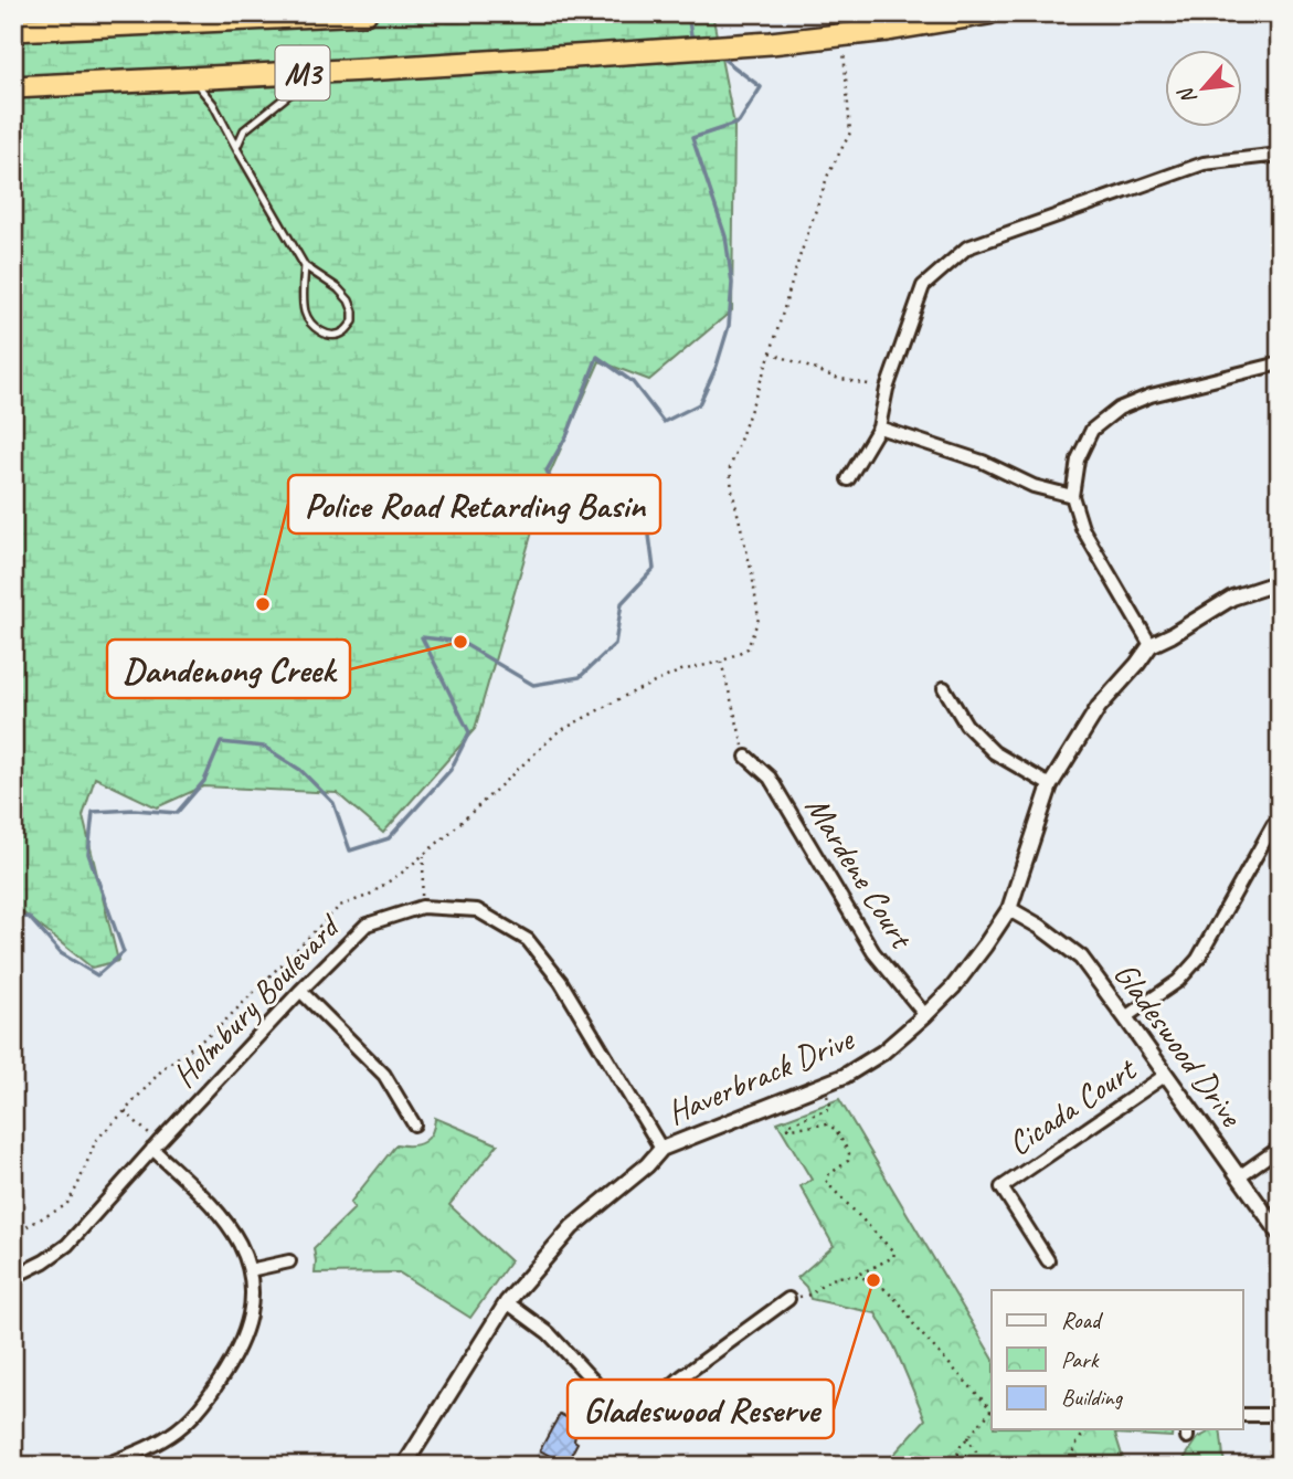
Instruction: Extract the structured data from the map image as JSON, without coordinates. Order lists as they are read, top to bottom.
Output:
{
  "streets": {
    "highway": ["M3"],
    "street": [
      "Mardene Court",
      "Holmbury Boulevard",
      "Gladeswood Drive",
      "Haverbrack Drive",
      "Cicada Court"
    ]
  },
  "crossings": [
    ["Mardene Court", "Haverbrack Drive"],
    ["Holmbury Boulevard", "Haverbrack Drive"],
    ["Gladeswood Drive", "Haverbrack Drive"],
    ["Gladeswood Drive", "Cicada Court"]
  ],
  "places": ["Police Road Retarding Basin", "Dandenong Creek", "Gladeswood Reserve"],
  "legend": ["Road", "Park", "Building"],
  "north": "bottom left"
}
